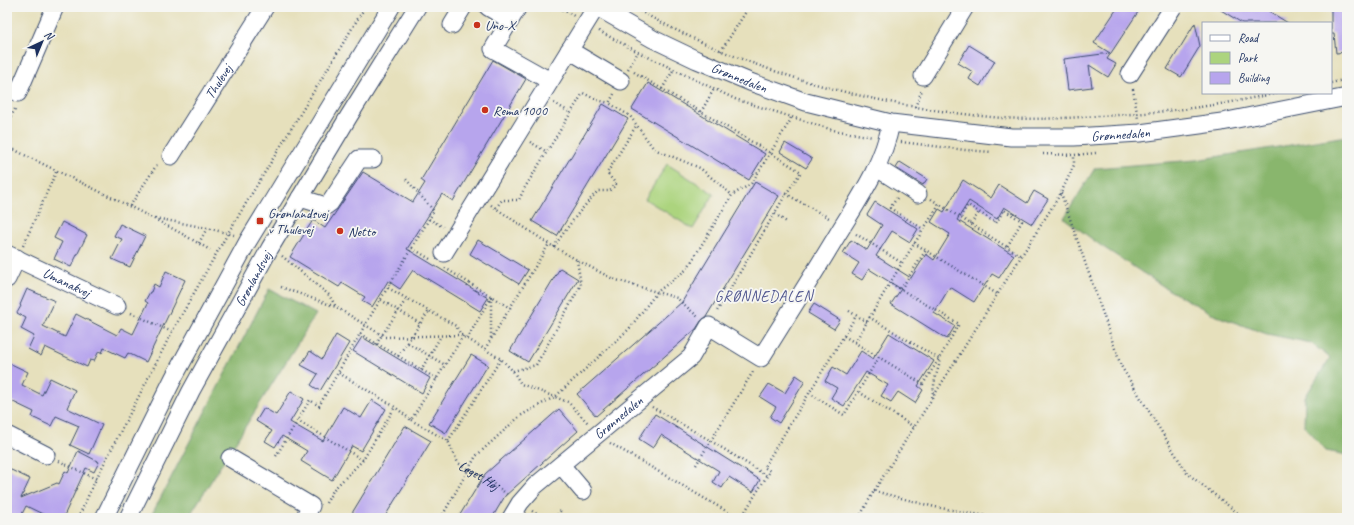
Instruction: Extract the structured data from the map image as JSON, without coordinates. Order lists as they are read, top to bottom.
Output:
{
  "streets": {
    "street": [
      "Grønnedalen",
      "Thulevej",
      "Grønlandsvej",
      "Umanakvej"
    ],
    "path": ["Løget Høj"]
  },
  "crossings": [
    ["Grønnedalen", "Løget Høj"]
  ],
  "districts": ["GRØNNEDALEN"],
  "places": {
    "other": ["Uno-X", "Rema 1000", "Netto"],
    "transit": ["Grønlandsvej v Thulevej"]
  },
  "legend": ["Road", "Park", "Building"],
  "north": "top right"
}
